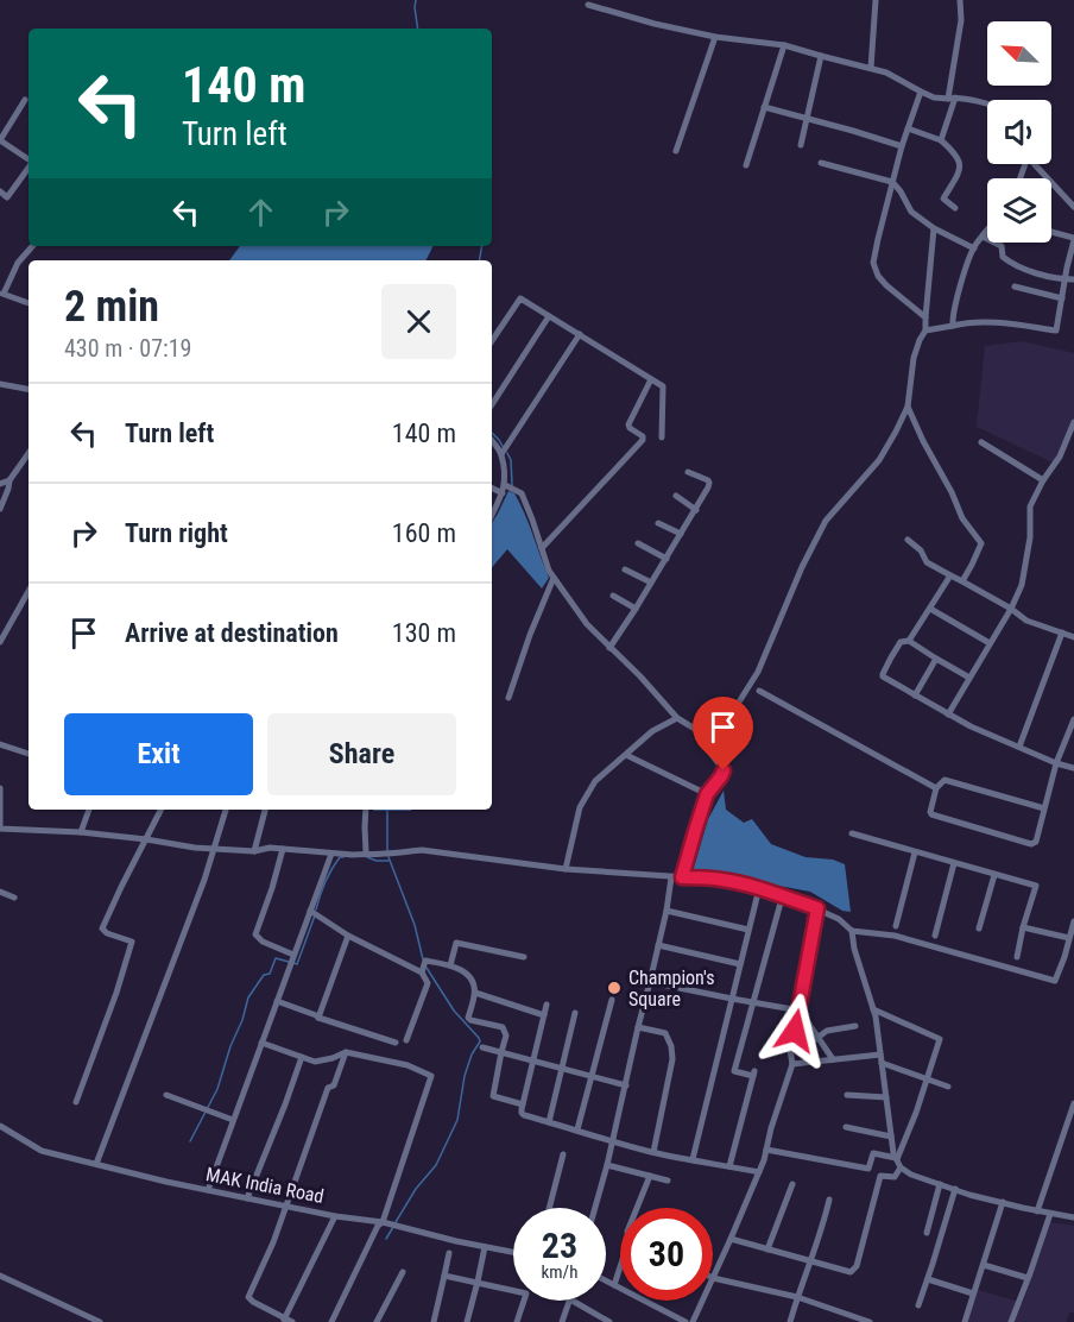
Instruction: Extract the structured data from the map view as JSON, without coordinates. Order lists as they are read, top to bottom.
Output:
{
  "streets": {
    "street": ["MAK India Road"]
  },
  "places": ["Champion's Square"],
  "north": "top left",
  "page": {
    "turn": ["140 m", "Turn left"],
    "heading": ["2 min", "430 m · 07:19"],
    "list": [
      {
        "name": "Turn left",
        "value": "140 m"
      },
      {
        "name": "Turn right",
        "value": "160 m"
      },
      {
        "name": "Arrive at destination",
        "value": "130 m"
      }
    ],
    "buttons": ["Exit", "Share"],
    "speed": "23 km/h",
    "limit": "30"
  }
}
